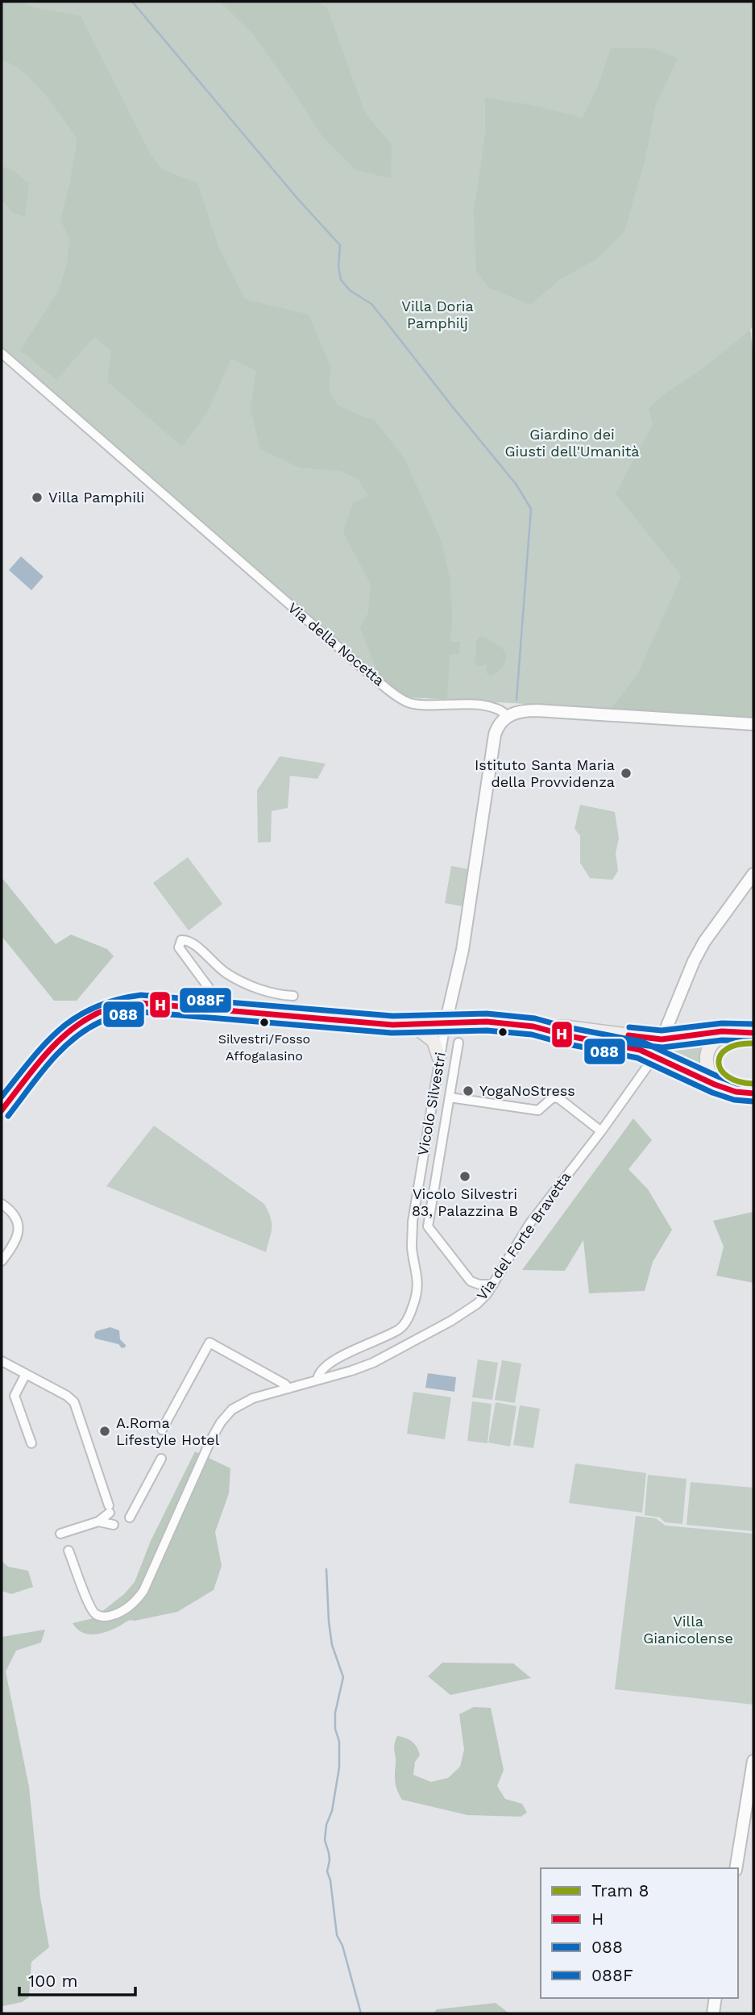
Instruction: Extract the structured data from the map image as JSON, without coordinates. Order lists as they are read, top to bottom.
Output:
{
  "streets": {
    "street": ["Via della Nocetta", "Vicolo Silvestri", "Via del Forte Bravetta"]
  },
  "crossings": [
    ["Via della Nocetta", "Vicolo Silvestri"],
    ["Vicolo Silvestri", "Via del Forte Bravetta"]
  ],
  "parks": ["Villa Doria Pamphilj", "Giardino dei Giusti dell'Umanità", "Villa Gianicolense"],
  "places": [
    "Villa Pamphili",
    "Istituto Santa Maria della Provvidenza",
    "Silvestri/Fosso Affogalasino",
    "YogaNoStress",
    "Vicolo Silvestri 83, Palazzina B",
    "A.Roma Lifestyle Hotel"
  ],
  "lines": [
    "transit line 088F",
    "transit line H",
    "transit line 088",
    "tram line 8"
  ],
  "legend": [
    "Tram 8",
    "H",
    "088",
    "088F"
  ],
  "scale_bar": "100 m"
}
